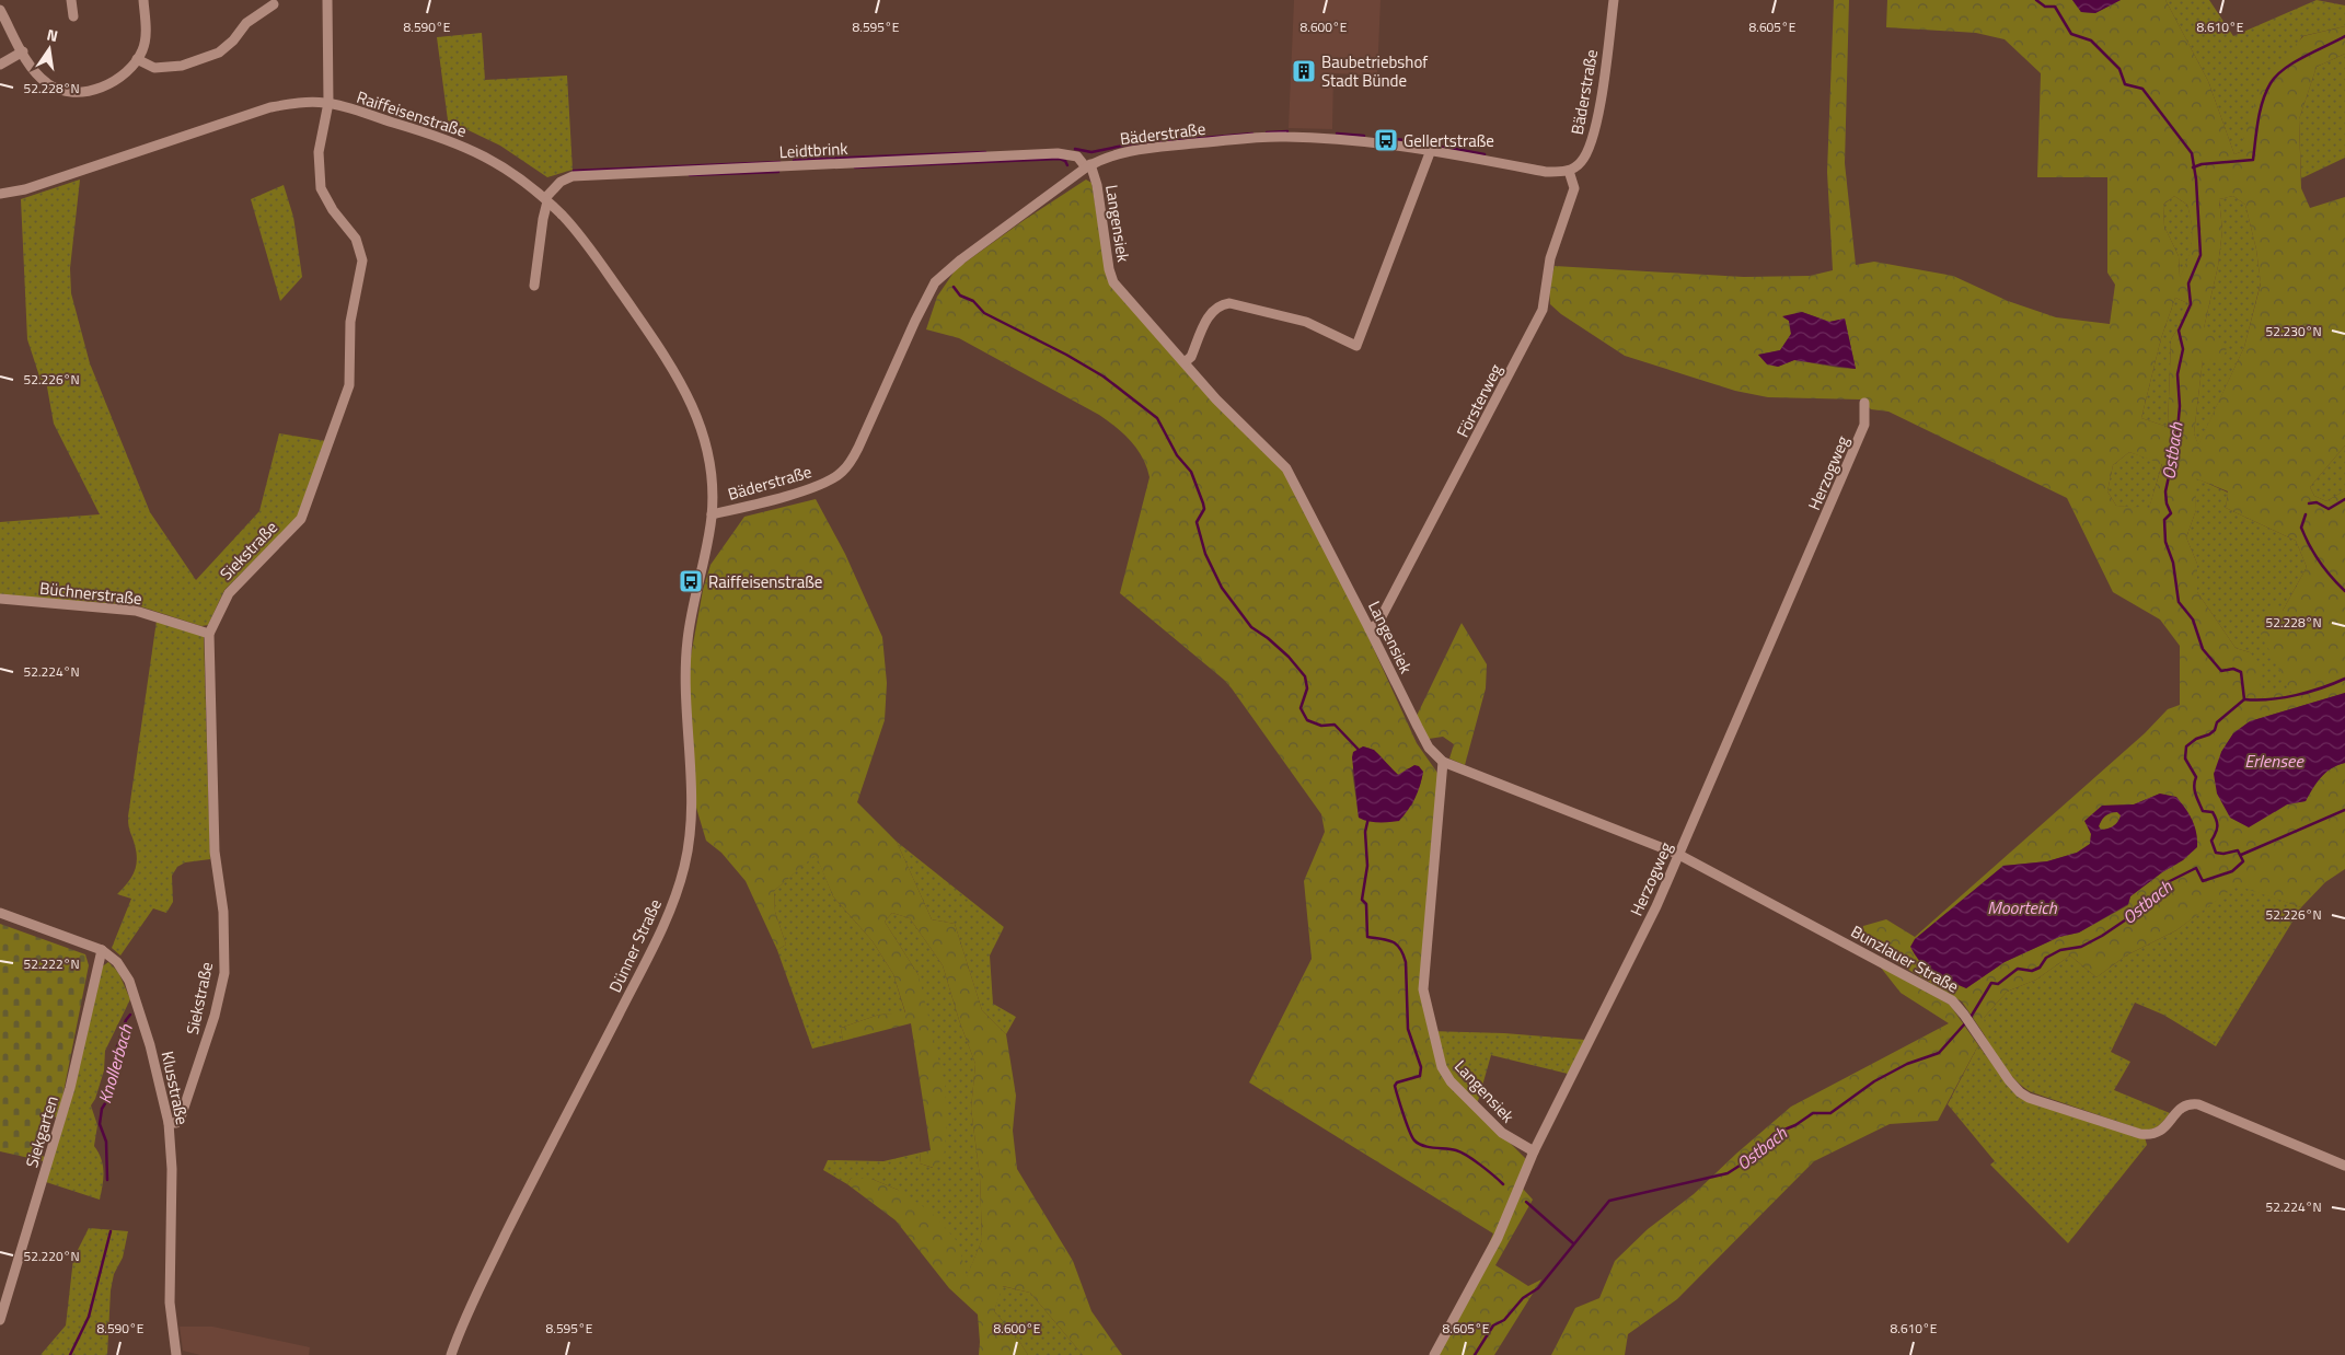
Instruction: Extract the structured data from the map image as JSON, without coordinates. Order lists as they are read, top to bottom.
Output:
{
  "streets": {
    "street": [
      "Bäderstraße",
      "Raiffeisenstraße",
      "Leidtbrink",
      "Langensiek",
      "Försterweg",
      "Herzogweg",
      "Siekstraße",
      "Büchnerstraße",
      "Dünner Straße",
      "Bunzlauer Straße",
      "Klusstraße",
      "Siekgarten"
    ]
  },
  "crossings": [
    ["Bäderstraße", "Raiffeisenstraße"],
    ["Bäderstraße", "Leidtbrink"],
    ["Bäderstraße", "Langensiek"],
    ["Bäderstraße", "Försterweg"],
    ["Bäderstraße", "Dünner Straße"],
    ["Raiffeisenstraße", "Leidtbrink"],
    ["Raiffeisenstraße", "Siekstraße"],
    ["Raiffeisenstraße", "Dünner Straße"],
    ["Leidtbrink", "Langensiek"],
    ["Langensiek", "Försterweg"],
    ["Langensiek", "Herzogweg"],
    ["Langensiek", "Bunzlauer Straße"],
    ["Herzogweg", "Bunzlauer Straße"],
    ["Siekstraße", "Büchnerstraße"],
    ["Siekstraße", "Klusstraße"],
    ["Klusstraße", "Siekgarten"]
  ],
  "water": [
    "Ostbach",
    "Erlensee",
    "Moorteich",
    "Knollerbach"
  ],
  "places": {
    "building": ["Baubetriebshof Stadt Bünde"],
    "bus stop": ["Gellertstraße", "Raiffeisenstraße"]
  },
  "north": "top",
  "coordinates": [
    "8.590°E",
    "8.595°E",
    "8.600°E",
    "8.605°E",
    "8.610°E",
    "52.228°N",
    "52.230°N",
    "52.226°N",
    "52.224°N",
    "52.222°N",
    "52.220°N"
  ]
}
